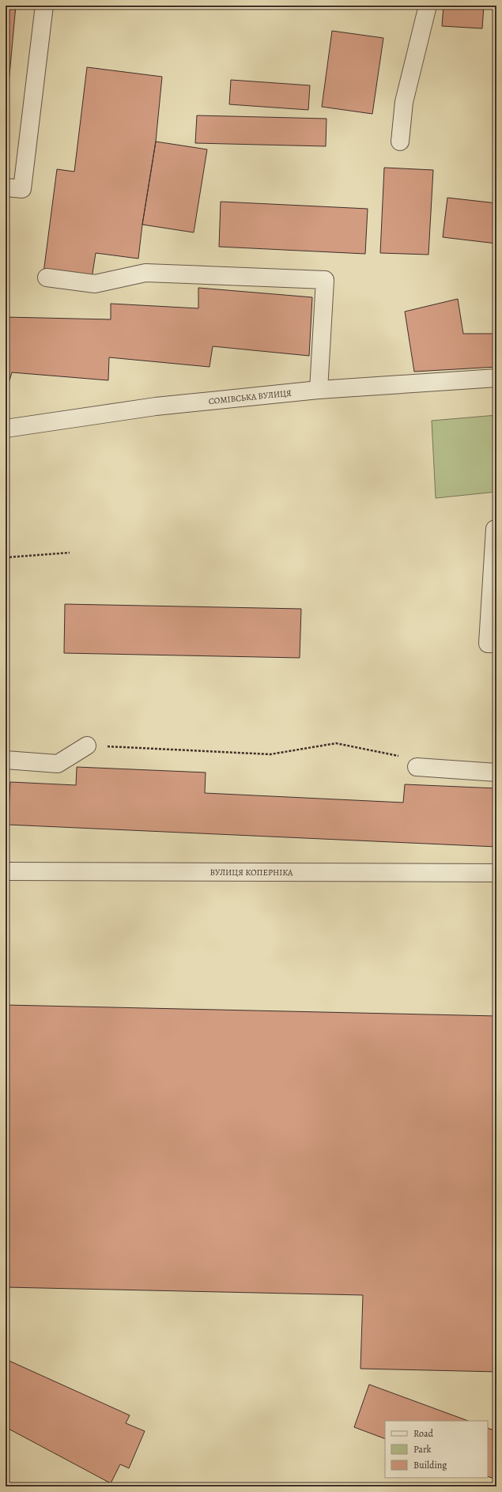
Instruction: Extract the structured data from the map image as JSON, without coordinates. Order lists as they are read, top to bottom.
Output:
{
  "streets": {
    "street": ["СОМІВСЬКА ВУЛИЦЯ", "ВУЛИЦЯ КОПЕРНІКА"]
  },
  "legend": ["Road", "Park", "Building"]
}
